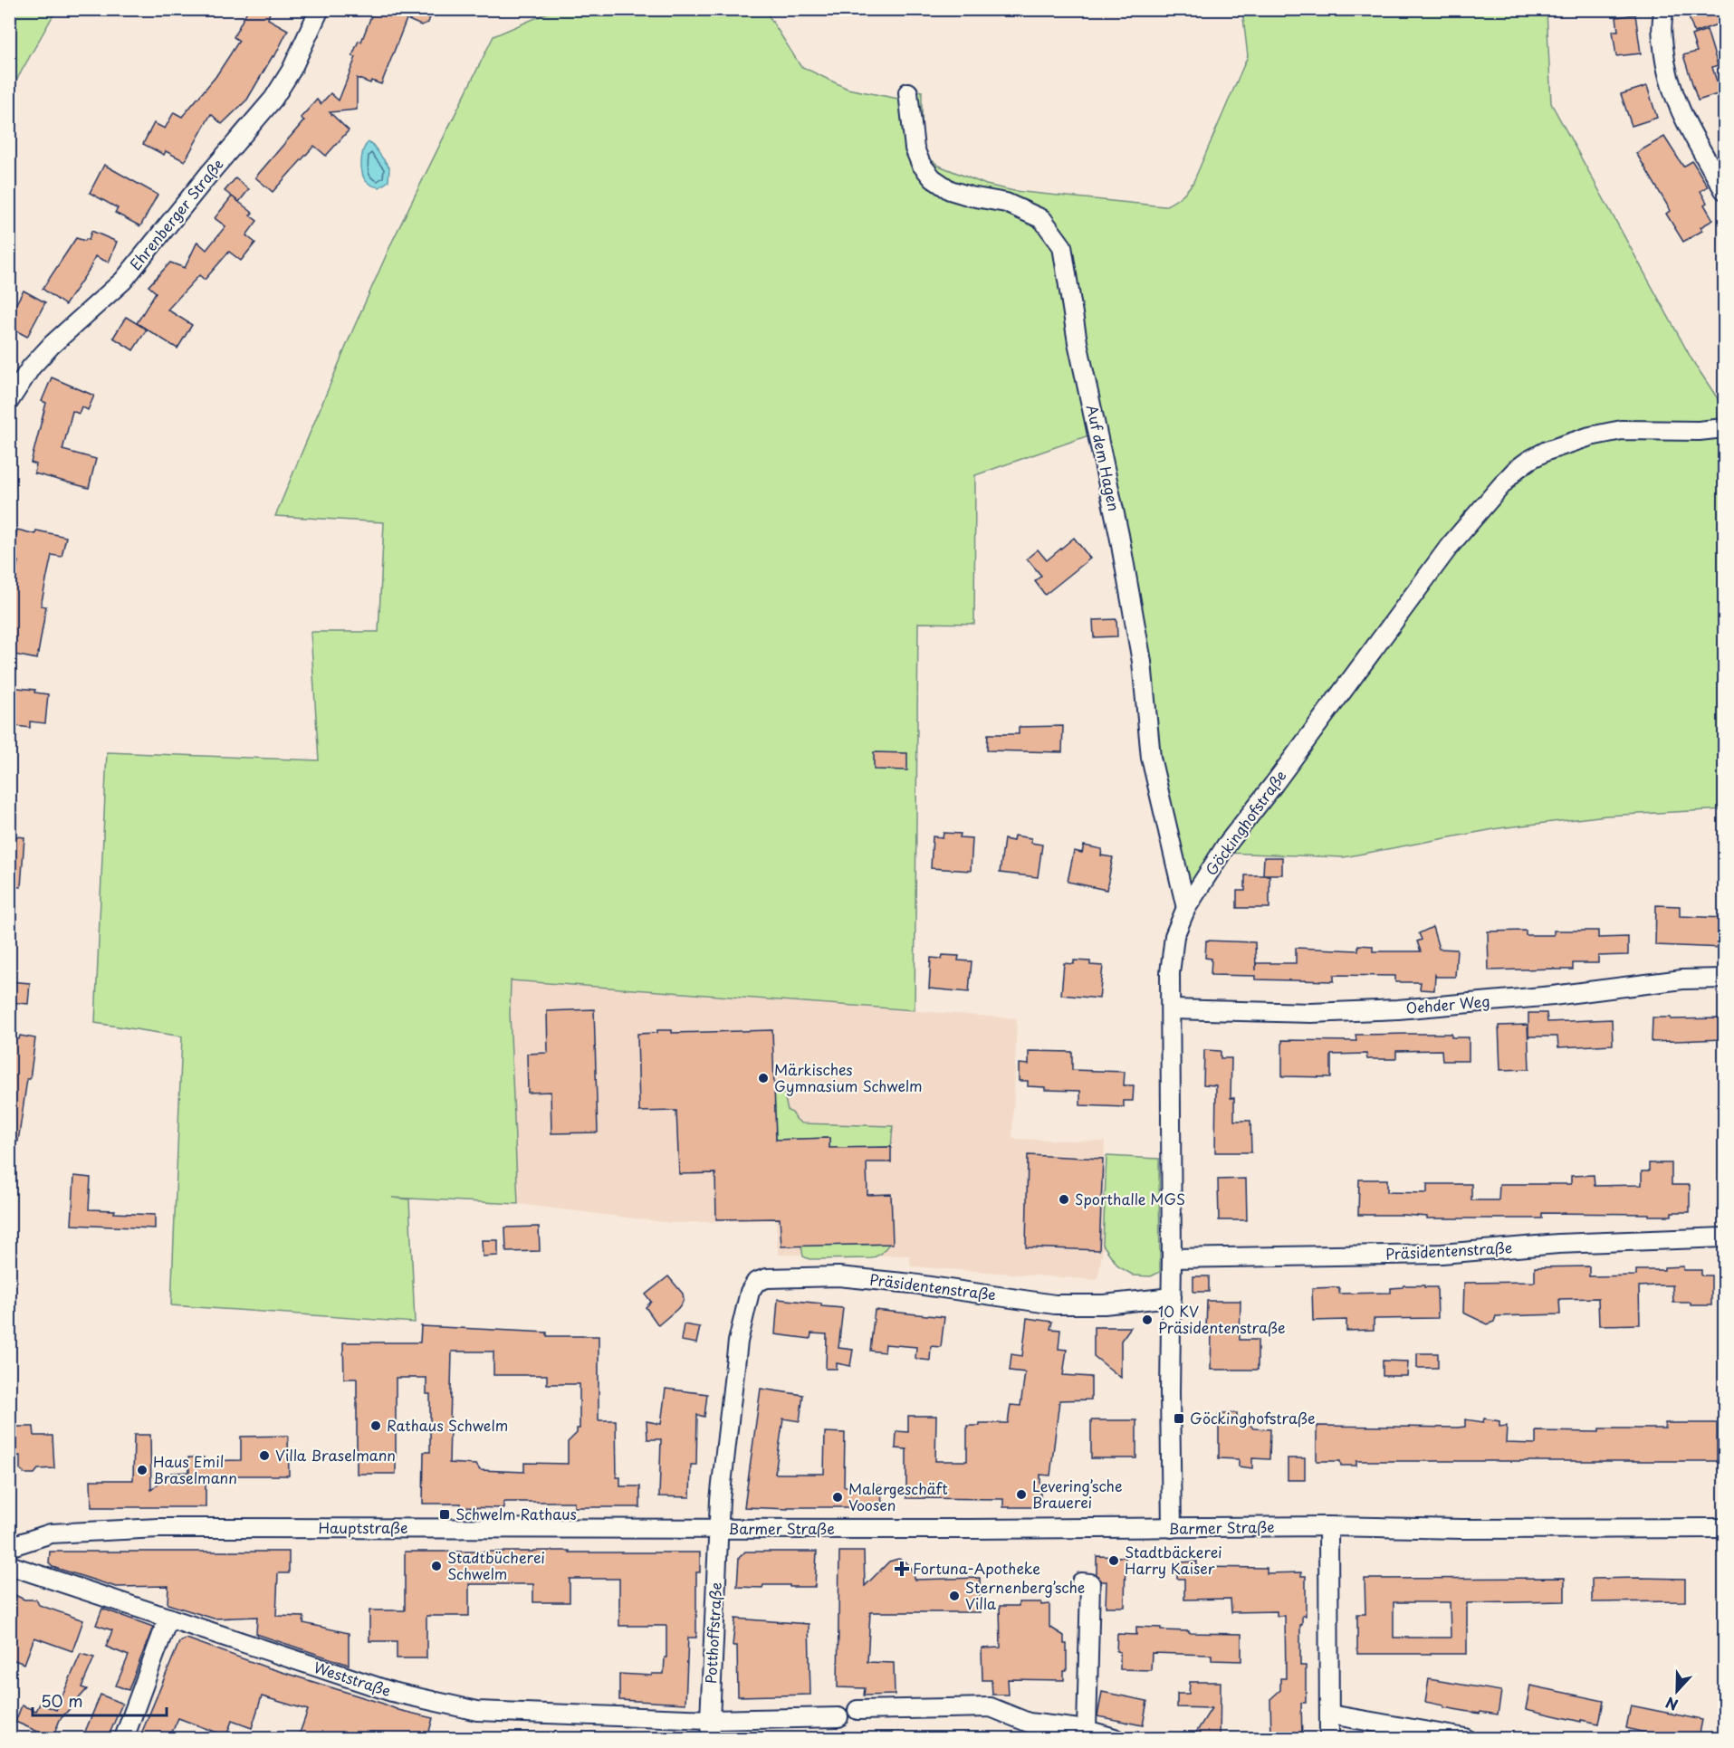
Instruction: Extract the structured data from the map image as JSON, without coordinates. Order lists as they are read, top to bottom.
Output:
{
  "streets": {
    "street": [
      "Ehrenberger Straße",
      "Auf dem Hagen",
      "Göckinghofstraße",
      "Oehder Weg",
      "Präsidentenstraße",
      "Hauptstraße",
      "Barmer Straße",
      "Potthoffstraße",
      "Weststraße"
    ]
  },
  "crossings": [
    ["Auf dem Hagen", "Göckinghofstraße"],
    ["Göckinghofstraße", "Oehder Weg"],
    ["Göckinghofstraße", "Präsidentenstraße"],
    ["Göckinghofstraße", "Barmer Straße"],
    ["Präsidentenstraße", "Hauptstraße"],
    ["Präsidentenstraße", "Barmer Straße"],
    ["Präsidentenstraße", "Potthoffstraße"],
    ["Hauptstraße", "Barmer Straße"],
    ["Hauptstraße", "Potthoffstraße"],
    ["Barmer Straße", "Potthoffstraße"],
    ["Potthoffstraße", "Weststraße"]
  ],
  "places": {
    "other": [
      "Märkisches Gymnasium Schwelm",
      "Sporthalle MGS",
      "10 KV Präsidentenstraße",
      "Rathaus Schwelm",
      "Villa Braselmann",
      "Haus Emil Braselmann",
      "Levering’sche Brauerei",
      "Malergeschäft Voosen",
      "Stadtbäckerei Harry Kaiser",
      "Stadtbücherei Schwelm",
      "Sternenberg’sche Villa"
    ],
    "transit": ["Göckinghofstraße", "Schwelm Rathaus"],
    "health": ["Fortuna-Apotheke"]
  },
  "scale_bar": "50 m",
  "north": "bottom"
}
